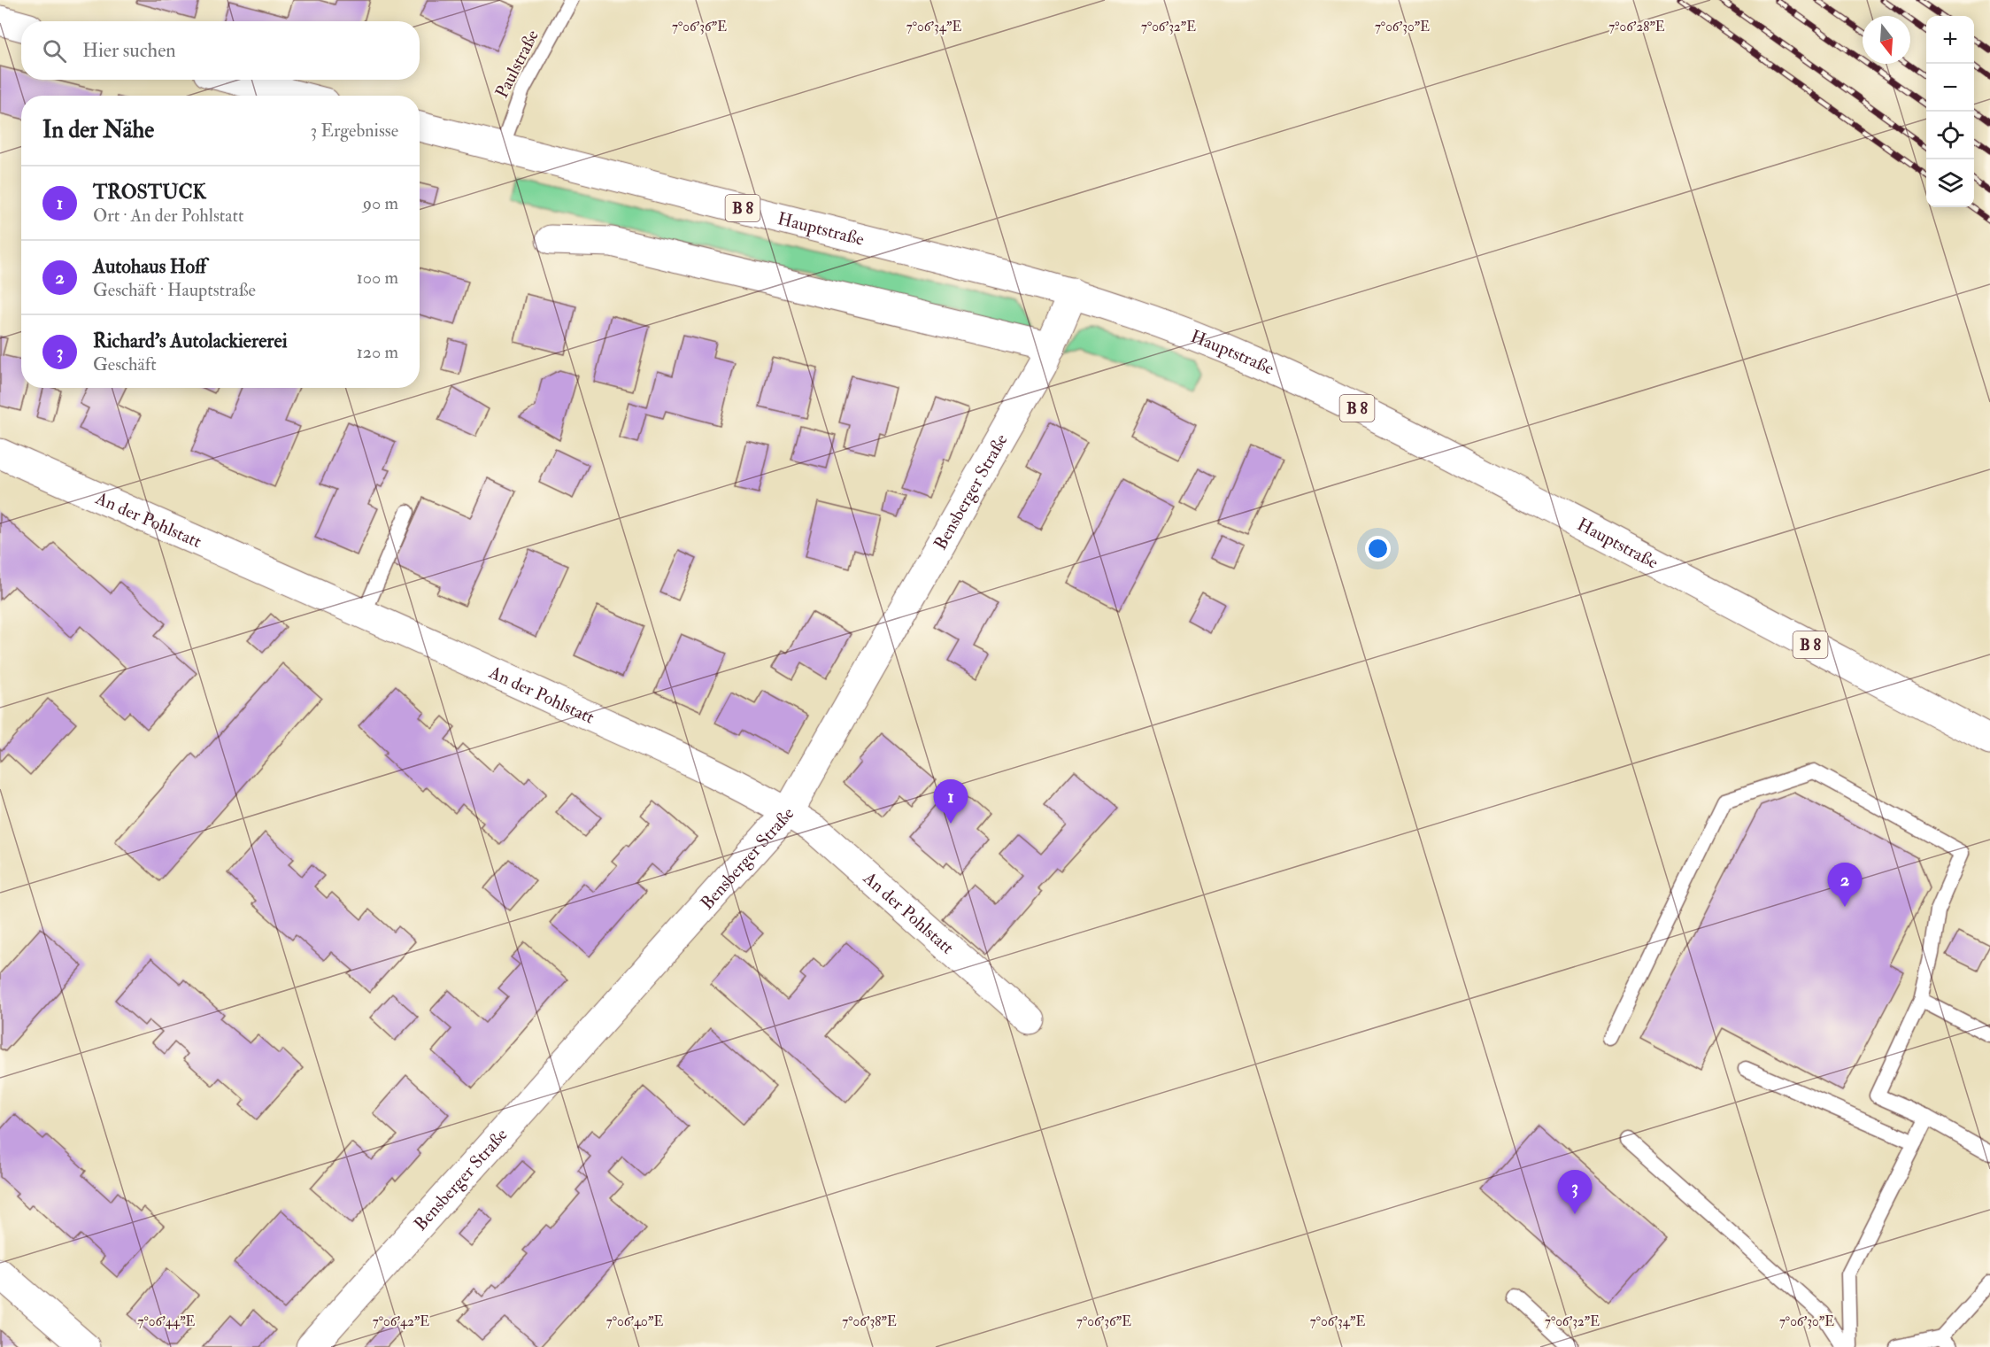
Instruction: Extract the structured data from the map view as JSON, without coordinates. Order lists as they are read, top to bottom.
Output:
{
  "streets": {
    "street": [
      "B 8",
      "Hauptstraße",
      "Bensberger Straße",
      "An der Pohlstatt"
    ],
    "lane": ["Paulstraße"]
  },
  "crossings": [
    ["Paulstraße", "Hauptstraße"],
    ["Hauptstraße", "Bensberger Straße"],
    ["Bensberger Straße", "An der Pohlstatt"]
  ],
  "north": "bottom",
  "page": {
    "map_buttons": ["+", "−"],
    "search": "Hier suchen",
    "heading": ["In der Nähe", "3 Ergebnisse"],
    "list": [
      {
        "mark": "1",
        "name": "TROSTUCK",
        "note": "Ort · An der Pohlstatt",
        "value": "90 m"
      },
      {
        "mark": "2",
        "name": "Autohaus Hoff",
        "note": "Geschäft · Hauptstraße",
        "value": "100 m"
      },
      {
        "mark": "3",
        "name": "Richard's Autolackiererei",
        "note": "Geschäft",
        "value": "120 m"
      }
    ],
    "pins": ["1", "2", "3"]
  },
  "coordinates": [
    "7°06'36\"E",
    "7°06'34\"E",
    "7°06'32\"E",
    "7°06'30\"E",
    "7°06'28\"E",
    "7°06'44\"E",
    "7°06'42\"E",
    "7°06'40\"E",
    "7°06'38\"E"
  ]
}
